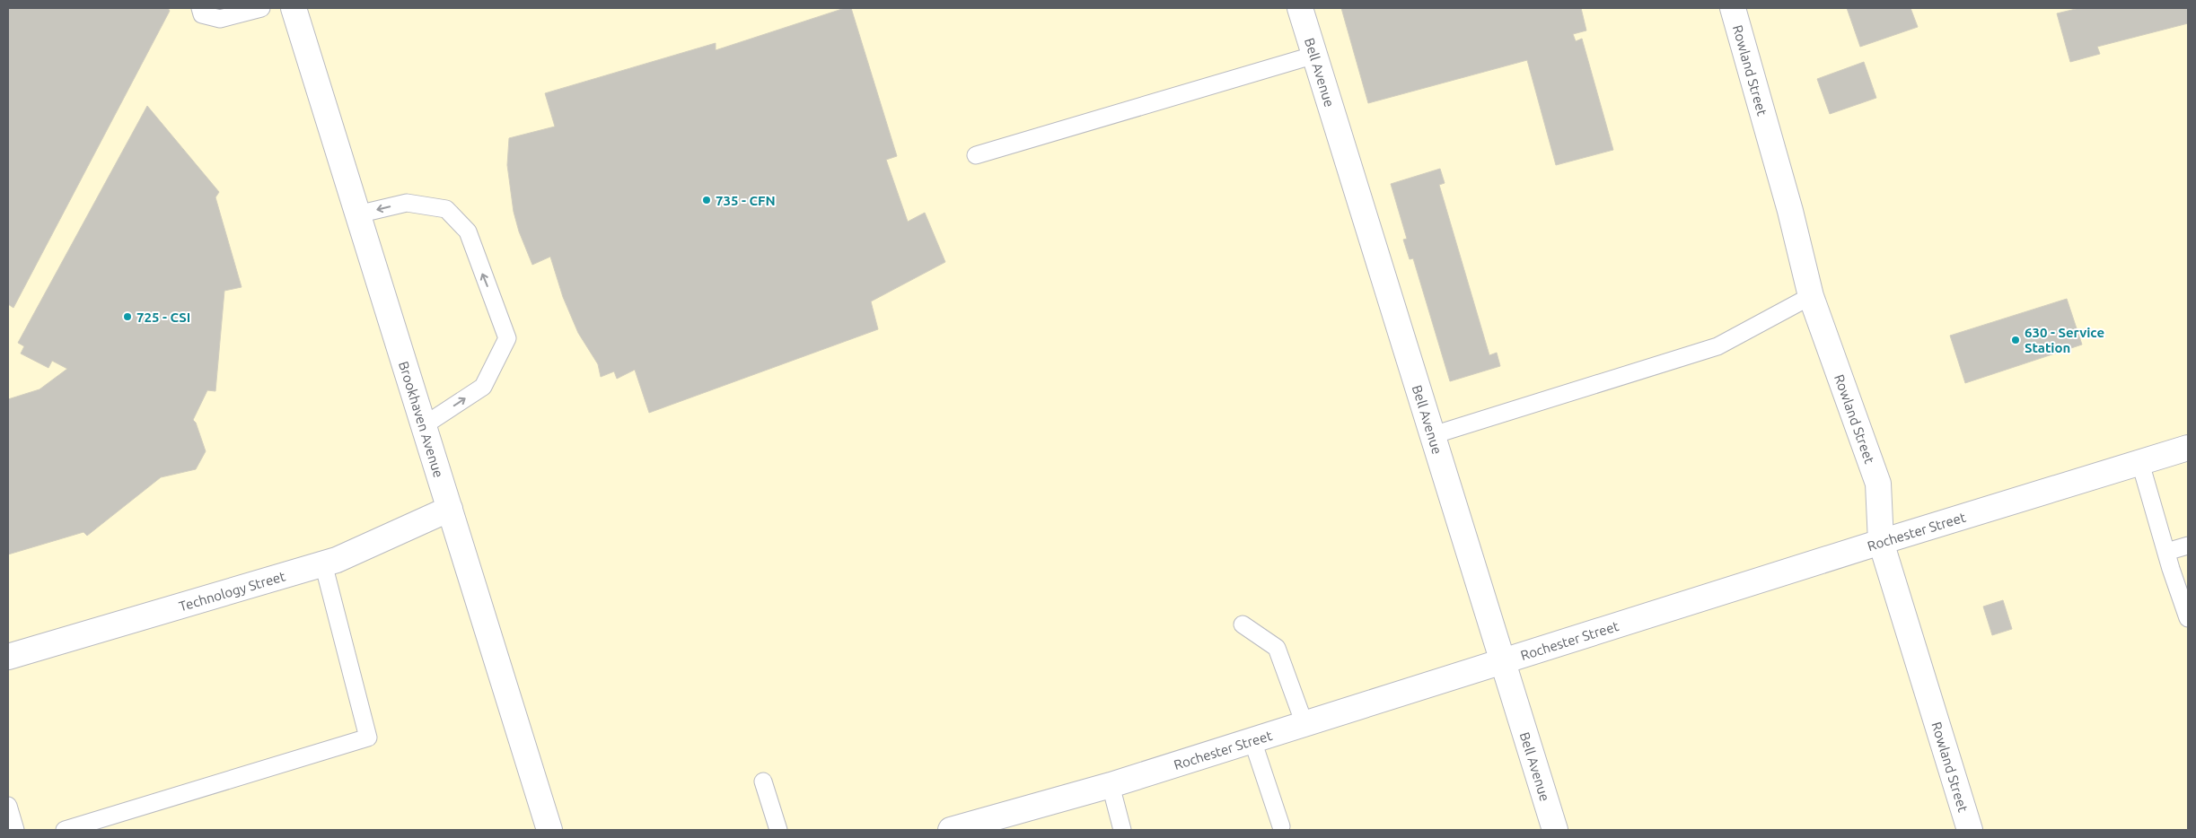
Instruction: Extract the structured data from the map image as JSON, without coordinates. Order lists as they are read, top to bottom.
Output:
{
  "streets": {
    "street": [
      "Rowland Street",
      "Bell Avenue",
      "Brookhaven Avenue",
      "Rochester Street",
      "Technology Street"
    ]
  },
  "crossings": [
    ["Rowland Street", "Rochester Street"],
    ["Bell Avenue", "Rochester Street"],
    ["Brookhaven Avenue", "Technology Street"]
  ],
  "places": ["735 - CFN", "725 - CSI", "630 - Service Station"]
}
